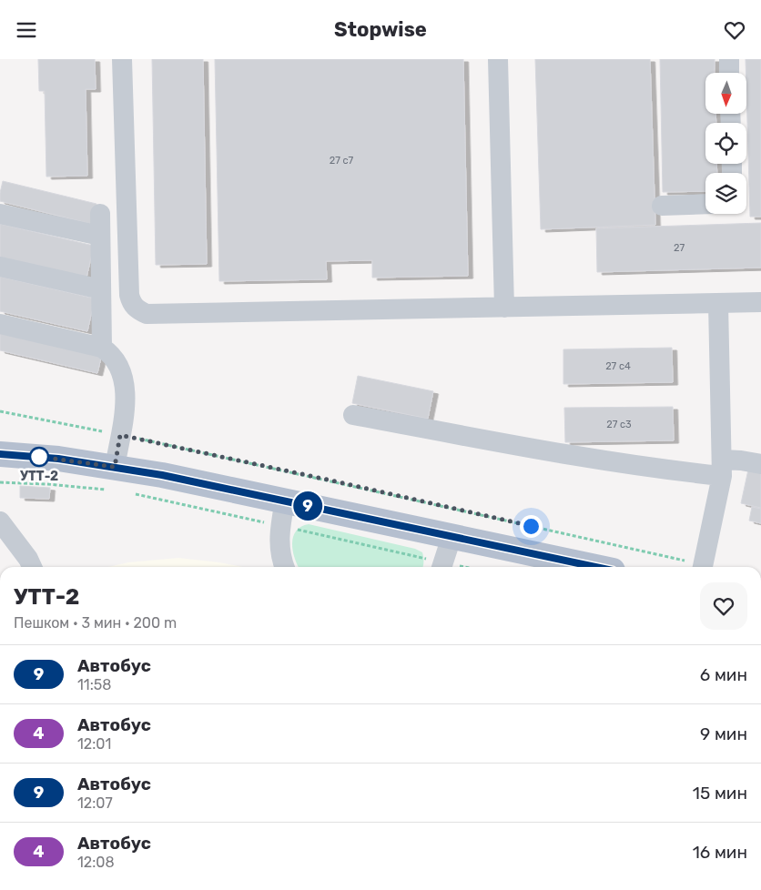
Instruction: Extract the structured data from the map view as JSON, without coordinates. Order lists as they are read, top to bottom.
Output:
{
  "places": ["УТТ-2"],
  "lines": ["bus line 9"],
  "house_numbers": [
    "27 с7",
    "27",
    "27 с4",
    "27 с3"
  ],
  "north": "bottom",
  "page": {
    "header": "Stopwise",
    "on_map": "9",
    "heading": ["УТТ-2", "Пешком · 3 мин · 200 m"],
    "list": [
      {
        "mark": "9",
        "name": "Автобус",
        "note": "11:58",
        "value": "6 мин"
      },
      {
        "mark": "4",
        "name": "Автобус",
        "note": "12:01",
        "value": "9 мин"
      },
      {
        "mark": "9",
        "name": "Автобус",
        "note": "12:07",
        "value": "15 мин"
      },
      {
        "mark": "4",
        "name": "Автобус",
        "note": "12:08",
        "value": "16 мин"
      }
    ]
  }
}
